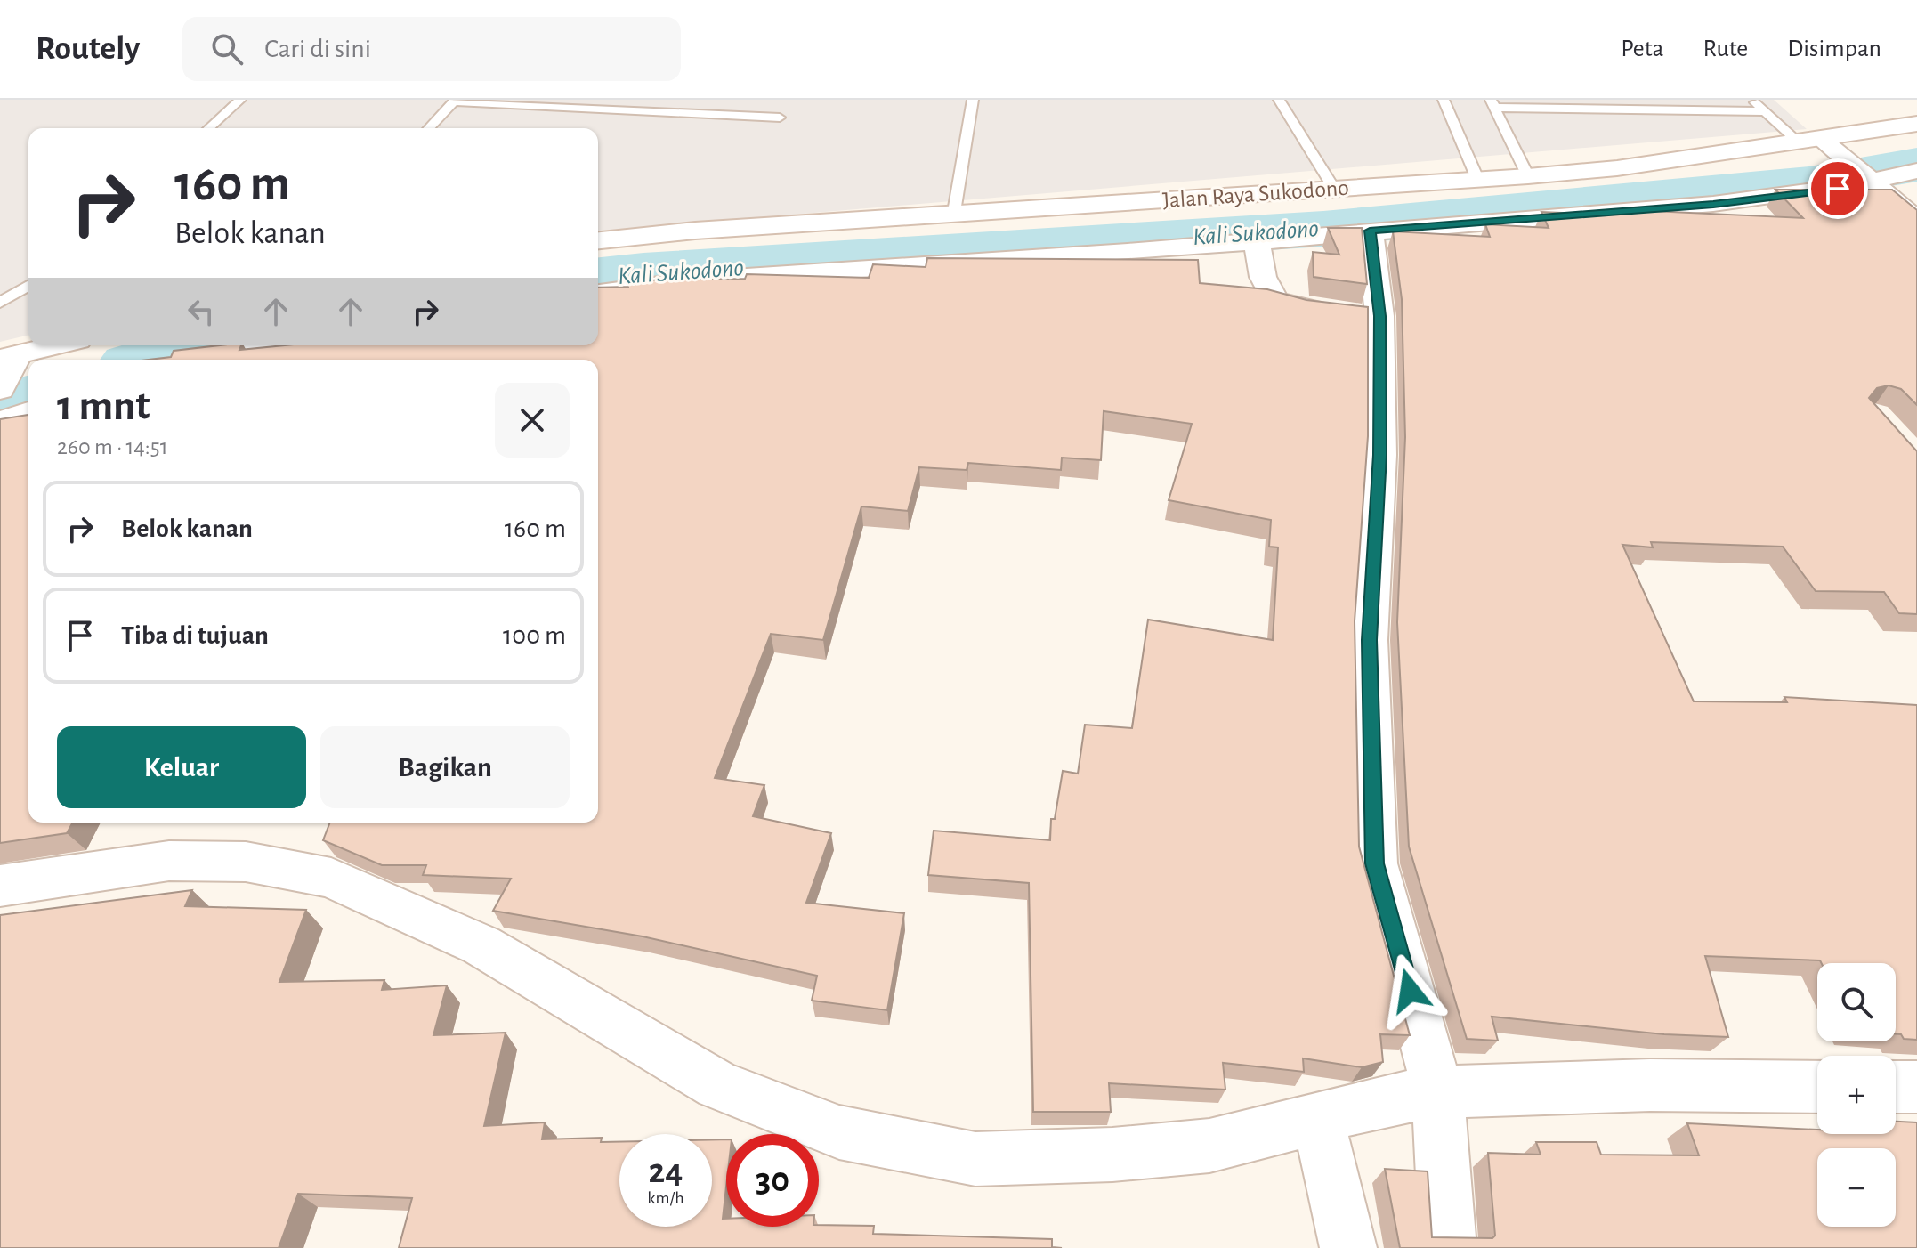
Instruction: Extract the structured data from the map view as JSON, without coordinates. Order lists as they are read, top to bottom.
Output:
{
  "streets": {
    "street": ["Jalan Raya Sukodono"]
  },
  "water": ["Kali Sukodono"],
  "page": {
    "header": "Routely",
    "search": "Cari di sini",
    "nav": ["Peta", "Rute", "Disimpan"],
    "turn": ["160 m", "Belok kanan"],
    "heading": ["1 mnt", "260 m · 14:51"],
    "list": [
      {
        "name": "Belok kanan",
        "value": "160 m"
      },
      {
        "name": "Tiba di tujuan",
        "value": "100 m"
      }
    ],
    "buttons": ["Keluar", "Bagikan"],
    "map_buttons": ["+", "−"],
    "speed": "24 km/h",
    "limit": "30"
  }
}
